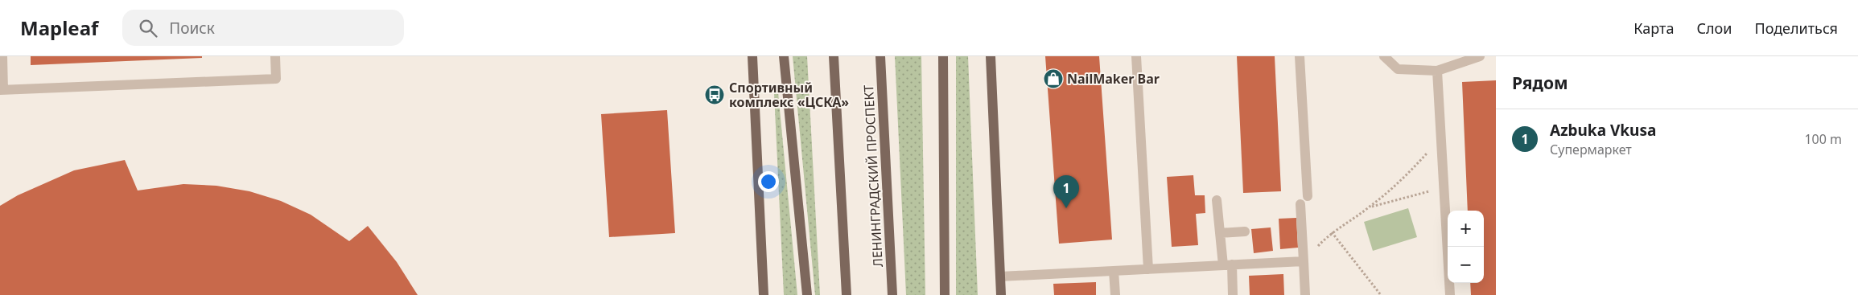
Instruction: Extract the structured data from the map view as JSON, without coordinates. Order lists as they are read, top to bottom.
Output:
{
  "streets": {
    "main road": ["ЛЕНИНГРАДСКИЙ ПРОСПЕКТ"]
  },
  "places": {
    "shop": ["NailMaker Bar"],
    "bus stop": ["Спортивный комплекс «ЦСКА»"]
  },
  "page": {
    "header": "Mapleaf",
    "search": "Поиск",
    "nav": ["Карта", "Слои", "Поделиться"],
    "heading": "Рядом",
    "list": [
      {
        "mark": "1",
        "name": "Azbuka Vkusa",
        "note": "Супермаркет",
        "value": "100 m"
      }
    ],
    "pins": "1",
    "map_buttons": ["+", "−"]
  }
}
